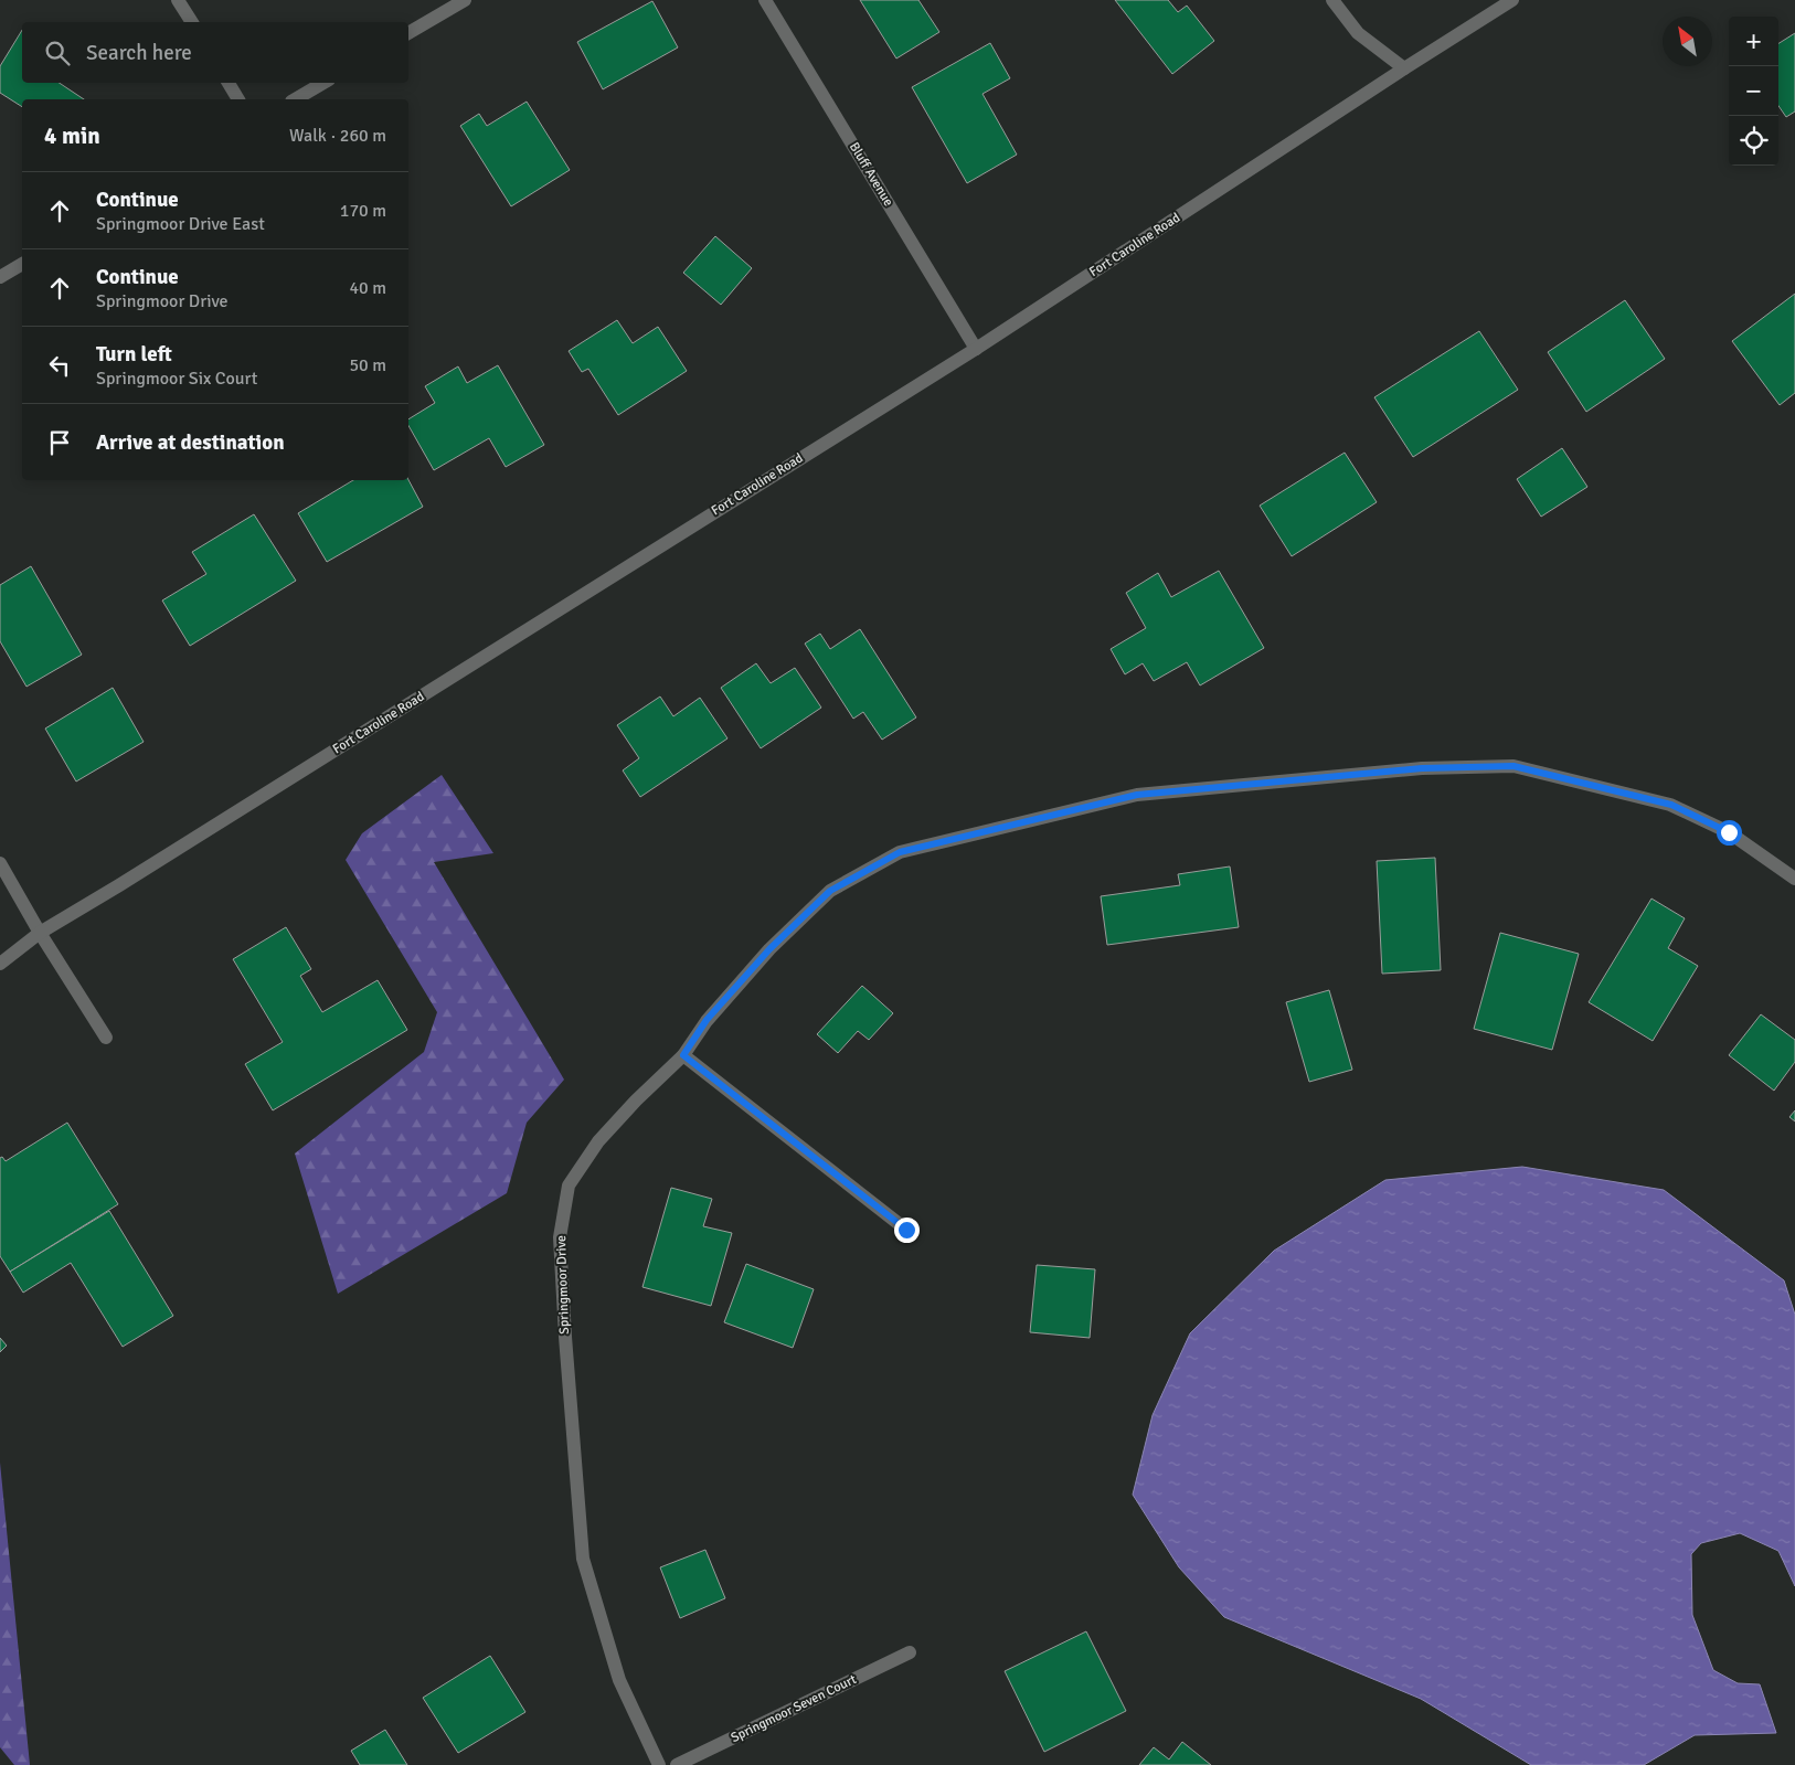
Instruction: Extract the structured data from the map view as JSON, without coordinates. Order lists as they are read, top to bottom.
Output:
{
  "streets": {
    "street": [
      "Bluff Avenue",
      "Fort Caroline Road",
      "Springmoor Drive",
      "Springmoor Seven Court"
    ]
  },
  "crossings": [
    ["Bluff Avenue", "Fort Caroline Road"]
  ],
  "north": "top left",
  "page": {
    "map_buttons": ["+", "−"],
    "search": "Search here",
    "heading": ["4 min", "Walk · 260 m"],
    "list": [
      ["Continue", "Springmoor Drive East", "170 m"],
      ["Continue", "Springmoor Drive", "40 m"],
      ["Turn left", "Springmoor Six Court", "50 m"],
      "Arrive at destination"
    ]
  }
}
